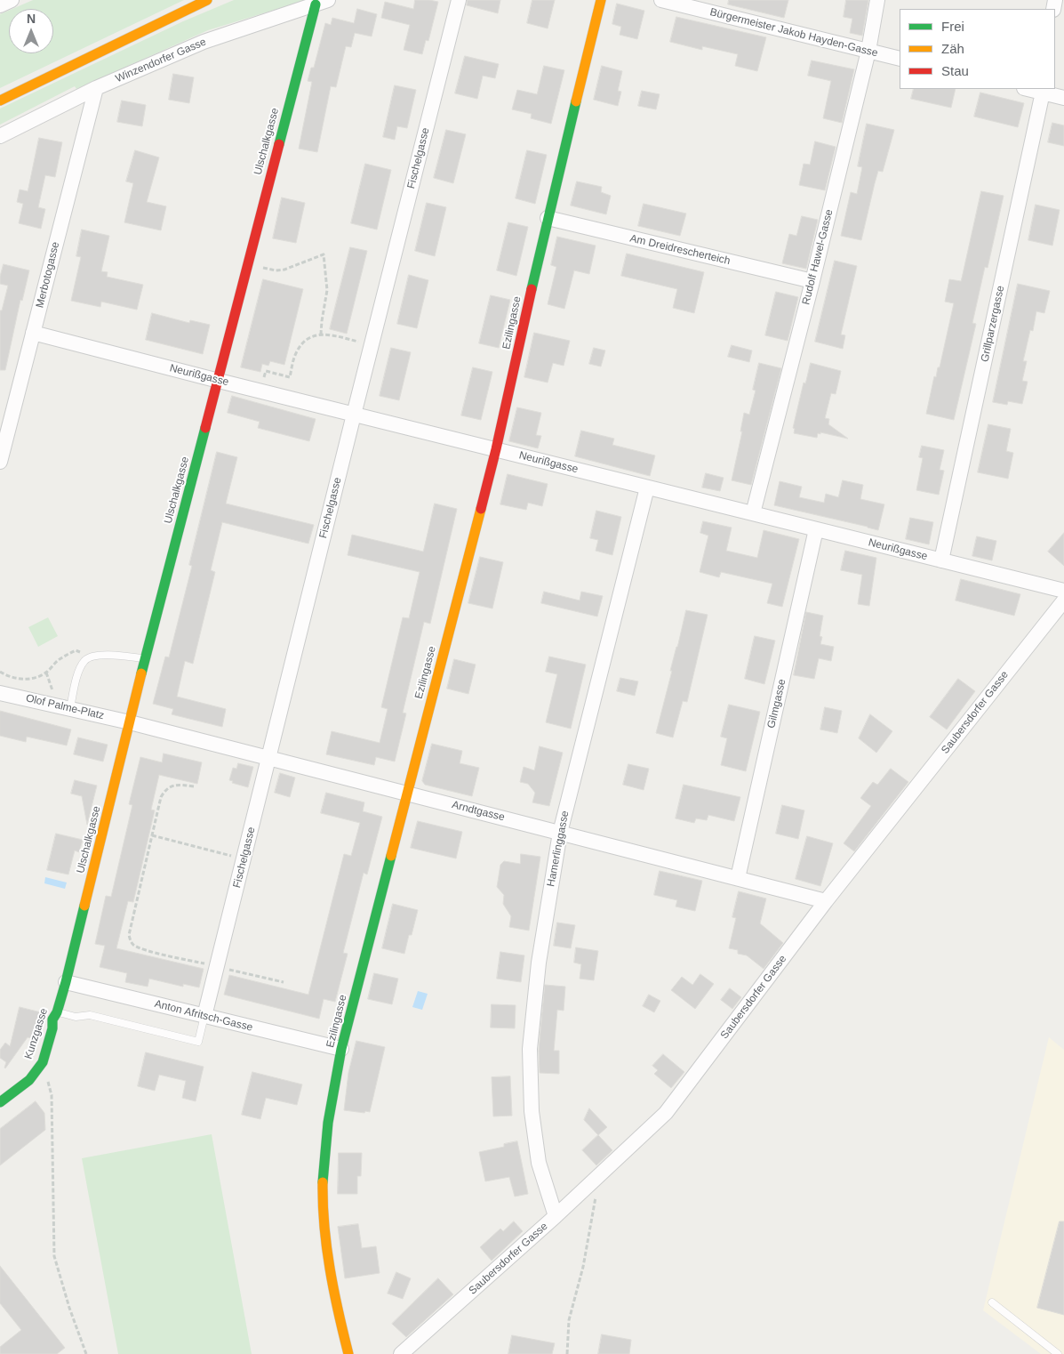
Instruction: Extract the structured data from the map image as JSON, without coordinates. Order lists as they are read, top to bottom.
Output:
{
  "streets": {
    "street": [
      "Bürgermeister Jakob Hayden-Gasse",
      "Winzendorfer Gasse",
      "Ulschalkgasse",
      "Fischelgasse",
      "Am Dreidrescherteich",
      "Rudolf Hawel-Gasse",
      "Merbotogasse",
      "Ezilingasse",
      "Grillparzergasse",
      "Neurißgasse",
      "Gilmgasse",
      "Olof Palme-Platz",
      "Saubersdorfer Gasse",
      "Arndtgasse",
      "Hamerlinggasse",
      "Anton Afritsch-Gasse",
      "Kunzgasse"
    ]
  },
  "crossings": [
    ["Bürgermeister Jakob Hayden-Gasse", "Rudolf Hawel-Gasse"],
    ["Winzendorfer Gasse", "Ulschalkgasse"],
    ["Winzendorfer Gasse", "Merbotogasse"],
    ["Ulschalkgasse", "Neurißgasse"],
    ["Ulschalkgasse", "Olof Palme-Platz"],
    ["Ulschalkgasse", "Arndtgasse"],
    ["Ulschalkgasse", "Anton Afritsch-Gasse"],
    ["Ulschalkgasse", "Kunzgasse"],
    ["Fischelgasse", "Neurißgasse"],
    ["Fischelgasse", "Arndtgasse"],
    ["Fischelgasse", "Anton Afritsch-Gasse"],
    ["Am Dreidrescherteich", "Rudolf Hawel-Gasse"],
    ["Am Dreidrescherteich", "Ezilingasse"],
    ["Rudolf Hawel-Gasse", "Neurißgasse"],
    ["Merbotogasse", "Neurißgasse"],
    ["Ezilingasse", "Neurißgasse"],
    ["Ezilingasse", "Arndtgasse"],
    ["Ezilingasse", "Anton Afritsch-Gasse"],
    ["Grillparzergasse", "Neurißgasse"],
    ["Neurißgasse", "Gilmgasse"],
    ["Neurißgasse", "Hamerlinggasse"],
    ["Gilmgasse", "Arndtgasse"],
    ["Olof Palme-Platz", "Arndtgasse"],
    ["Saubersdorfer Gasse", "Arndtgasse"],
    ["Saubersdorfer Gasse", "Hamerlinggasse"],
    ["Arndtgasse", "Hamerlinggasse"],
    ["Anton Afritsch-Gasse", "Kunzgasse"]
  ],
  "legend": ["Frei", "Zäh", "Stau"],
  "north": "top"
}
